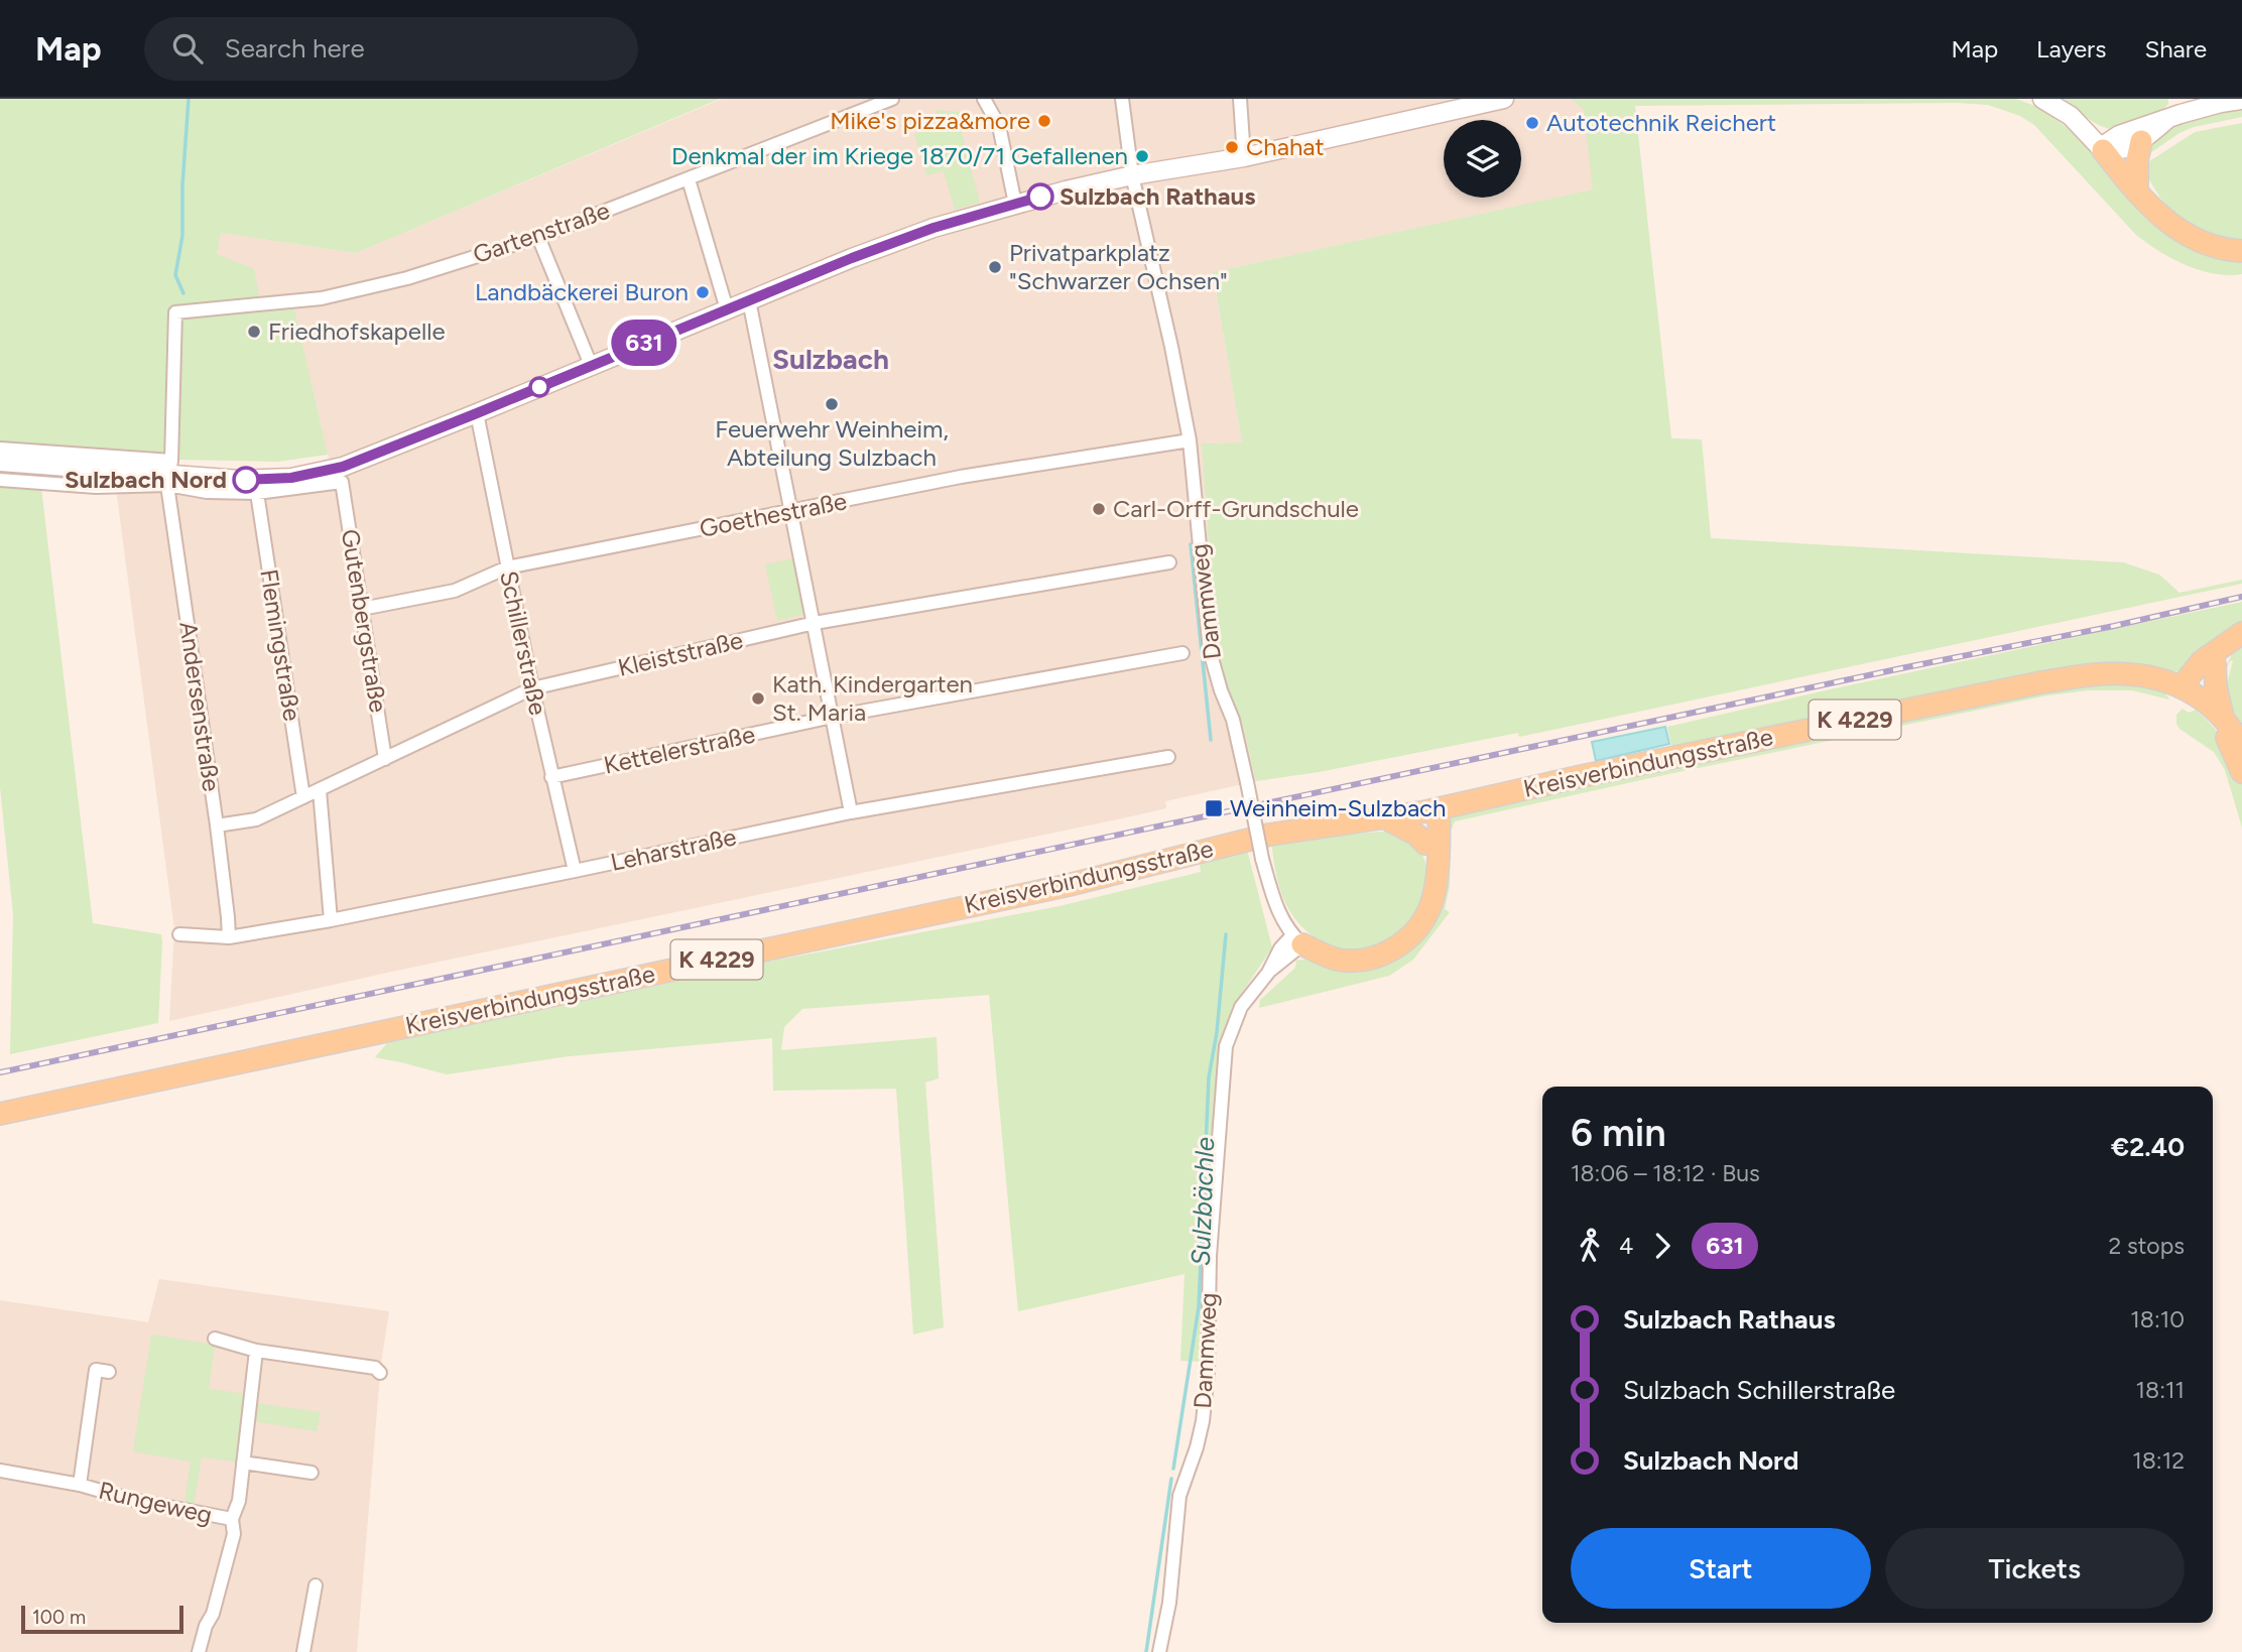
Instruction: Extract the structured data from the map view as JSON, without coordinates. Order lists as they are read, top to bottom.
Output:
{
  "streets": {
    "main road": ["K 4229", "Kreisverbindungsstraße"],
    "street": [
      "Gartenstraße",
      "Goethestraße",
      "Dammweg",
      "Gutenbergstraße",
      "Schillerstraße",
      "Flemingstraße",
      "Kleiststraße",
      "Andersenstraße",
      "Kettelerstraße",
      "Leharstraße",
      "Rungeweg"
    ]
  },
  "crossings": [
    ["Gartenstraße", "Andersenstraße"],
    ["Goethestraße", "Dammweg"],
    ["Goethestraße", "Gutenbergstraße"],
    ["Goethestraße", "Schillerstraße"],
    ["Gutenbergstraße", "Flemingstraße"],
    ["Gutenbergstraße", "Kleiststraße"],
    ["Schillerstraße", "Kleiststraße"],
    ["Schillerstraße", "Kettelerstraße"],
    ["Schillerstraße", "Leharstraße"],
    ["Flemingstraße", "Kleiststraße"],
    ["Kleiststraße", "Andersenstraße"],
    ["Andersenstraße", "Leharstraße"],
    ["K 4229", "Kreisverbindungsstraße"]
  ],
  "districts": ["Sulzbach"],
  "water": ["Sulzbächle"],
  "places": {
    "other": [
      "Mike's pizza&more",
      "Autotechnik Reichert",
      "Chahat",
      "Denkmal der im Kriege 1870/71 Gefallenen",
      "Sulzbach Rathaus",
      "Privatparkplatz \"Schwarzer Ochsen\"",
      "Landbäckerei Buron",
      "Friedhofskapelle",
      "Feuerwehr Weinheim, Abteilung Sulzbach",
      "Sulzbach Nord",
      "Carl-Orff-Grundschule",
      "Kath. Kindergarten St. Maria"
    ],
    "transit": ["Weinheim-Sulzbach"]
  },
  "lines": ["bus line 631"],
  "scale_bar": "100 m",
  "page": {
    "header": "Map",
    "search": "Search here",
    "nav": ["Map", "Layers", "Share"],
    "on_map": "631",
    "heading": ["6 min", "18:06 – 18:12 · Bus", "€2.40"],
    "legs": ["4", "631", "2 stops"],
    "list": [
      {
        "name": "Sulzbach Rathaus",
        "value": "18:10"
      },
      {
        "name": "Sulzbach Schillerstraße",
        "value": "18:11"
      },
      {
        "name": "Sulzbach Nord",
        "value": "18:12"
      }
    ],
    "buttons": ["Start", "Tickets"],
    "scale": "100 m"
  }
}
